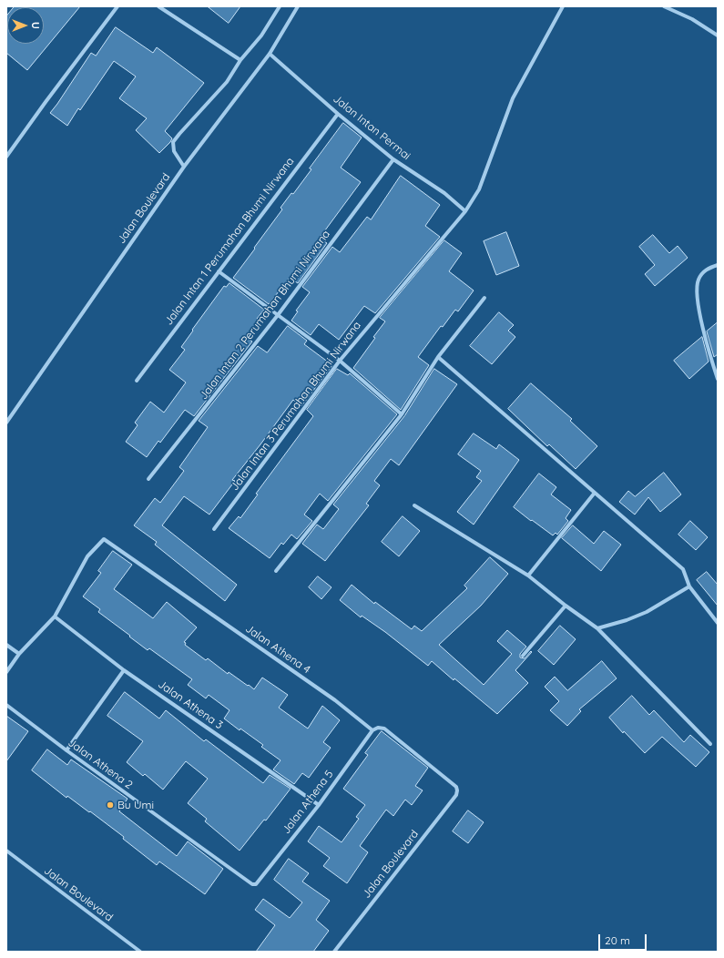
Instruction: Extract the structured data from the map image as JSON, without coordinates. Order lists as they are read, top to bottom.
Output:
{
  "streets": {
    "street": [
      "Jalan Intan Permai",
      "Jalan Boulevard",
      "Jalan Intan 1 Perumahan Bhumi Nirwana",
      "Jalan Intan 2 Perumahan Bhumi Nirwana",
      "Jalan Intan 3 Perumahan Bhumi Nirwana",
      "Jalan Athena 4",
      "Jalan Athena 3",
      "Jalan Athena 2",
      "Jalan Athena 5"
    ]
  },
  "crossings": [
    ["Jalan Intan Permai", "Jalan Boulevard"],
    ["Jalan Intan Permai", "Jalan Intan 1 Perumahan Bhumi Nirwana"],
    ["Jalan Intan Permai", "Jalan Intan 2 Perumahan Bhumi Nirwana"],
    ["Jalan Intan Permai", "Jalan Intan 3 Perumahan Bhumi Nirwana"],
    ["Jalan Boulevard", "Jalan Athena 4"],
    ["Jalan Boulevard", "Jalan Athena 5"],
    ["Jalan Athena 4", "Jalan Athena 3"],
    ["Jalan Athena 4", "Jalan Athena 5"],
    ["Jalan Athena 3", "Jalan Athena 5"],
    ["Jalan Athena 2", "Jalan Athena 5"]
  ],
  "places": ["Bu Umi"],
  "scale_bar": "20 m",
  "north": "right"
}
